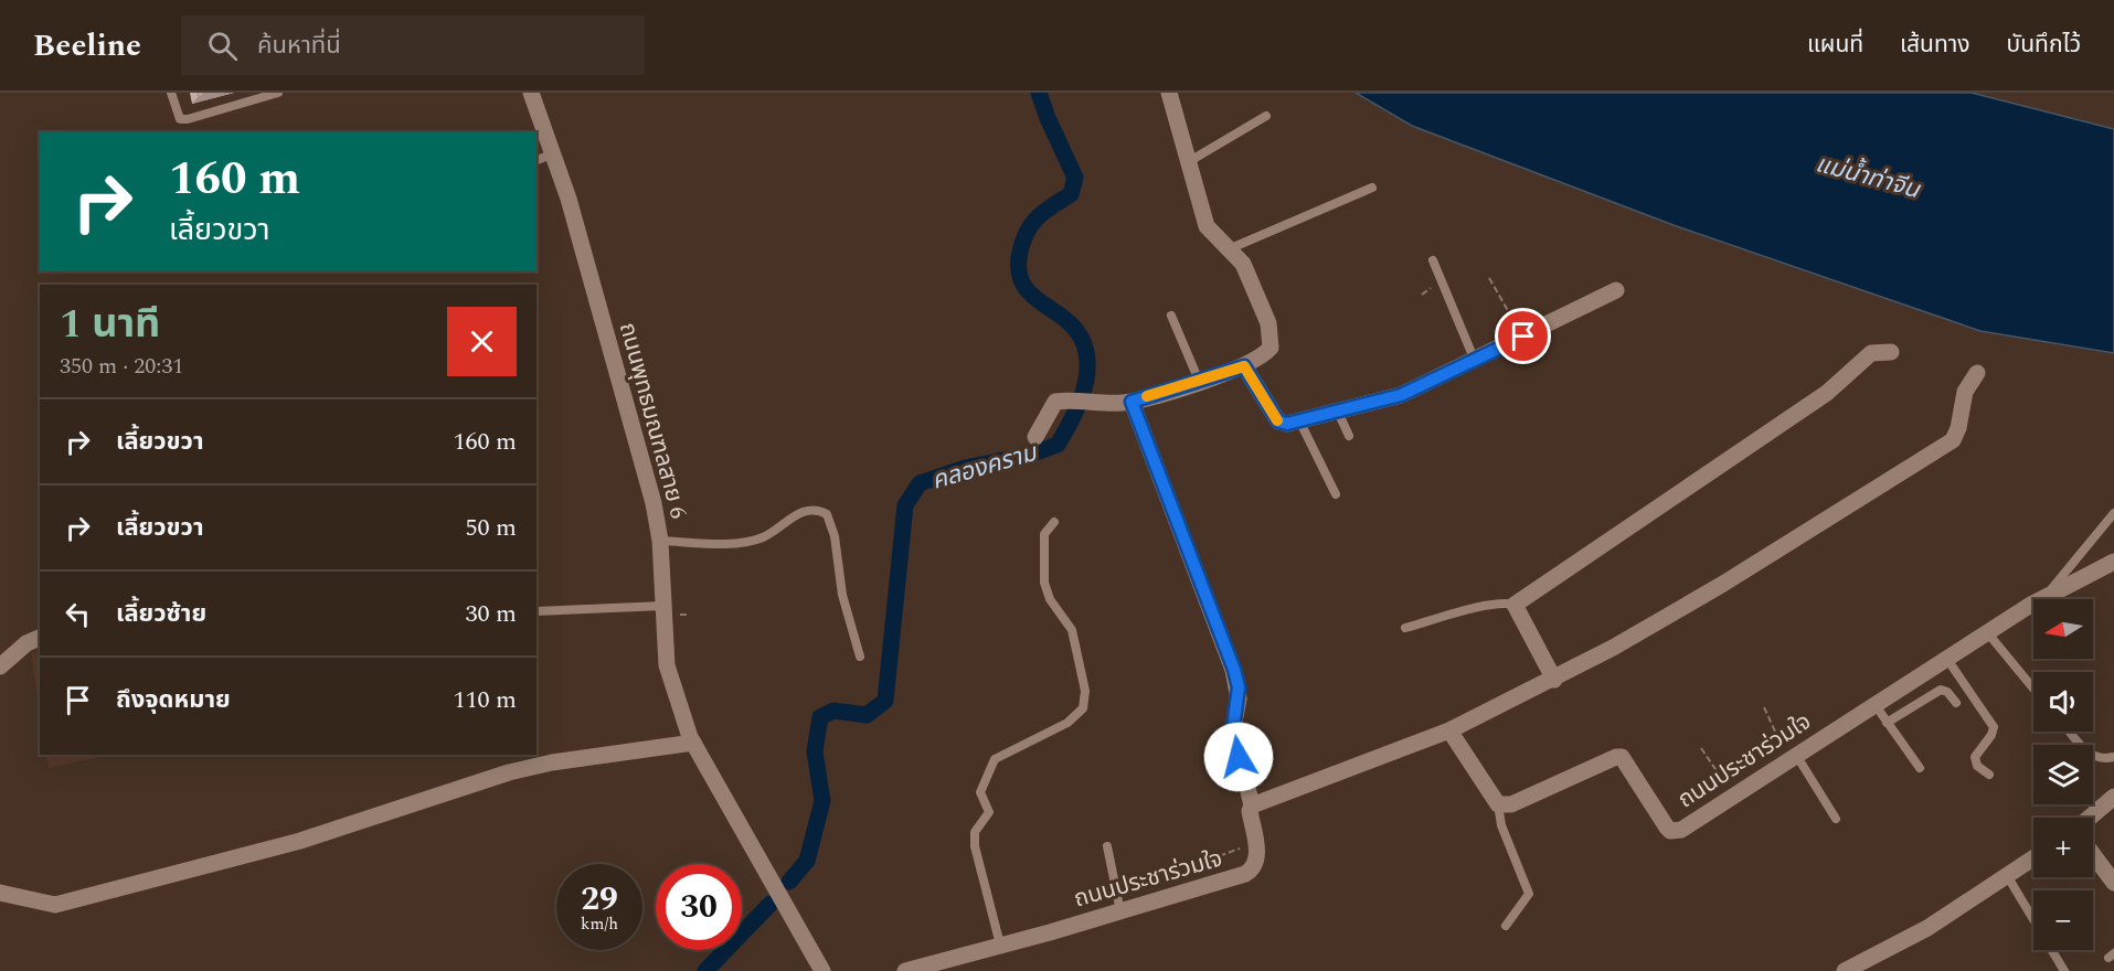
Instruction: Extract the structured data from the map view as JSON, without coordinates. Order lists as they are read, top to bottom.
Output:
{
  "streets": {
    "street": ["ถนนพุทธมณฑลสาย 6", "ถนนประชาร่วมใจ"]
  },
  "water": ["แม่น้ำท่าจีน", "คลองคราม"],
  "north": "left",
  "page": {
    "header": "Beeline",
    "search": "ค้นหาที่นี่",
    "nav": ["แผนที่", "เส้นทาง", "บันทึกไว้"],
    "turn": ["160 m", "เลี้ยวขวา"],
    "heading": ["1 นาที", "350 m · 20:31"],
    "list": [
      {
        "name": "เลี้ยวขวา",
        "value": "160 m"
      },
      {
        "name": "เลี้ยวขวา",
        "value": "50 m"
      },
      {
        "name": "เลี้ยวซ้าย",
        "value": "30 m"
      },
      {
        "name": "ถึงจุดหมาย",
        "value": "110 m"
      }
    ],
    "map_buttons": ["+", "−"],
    "speed": "29 km/h",
    "limit": "30"
  }
}
